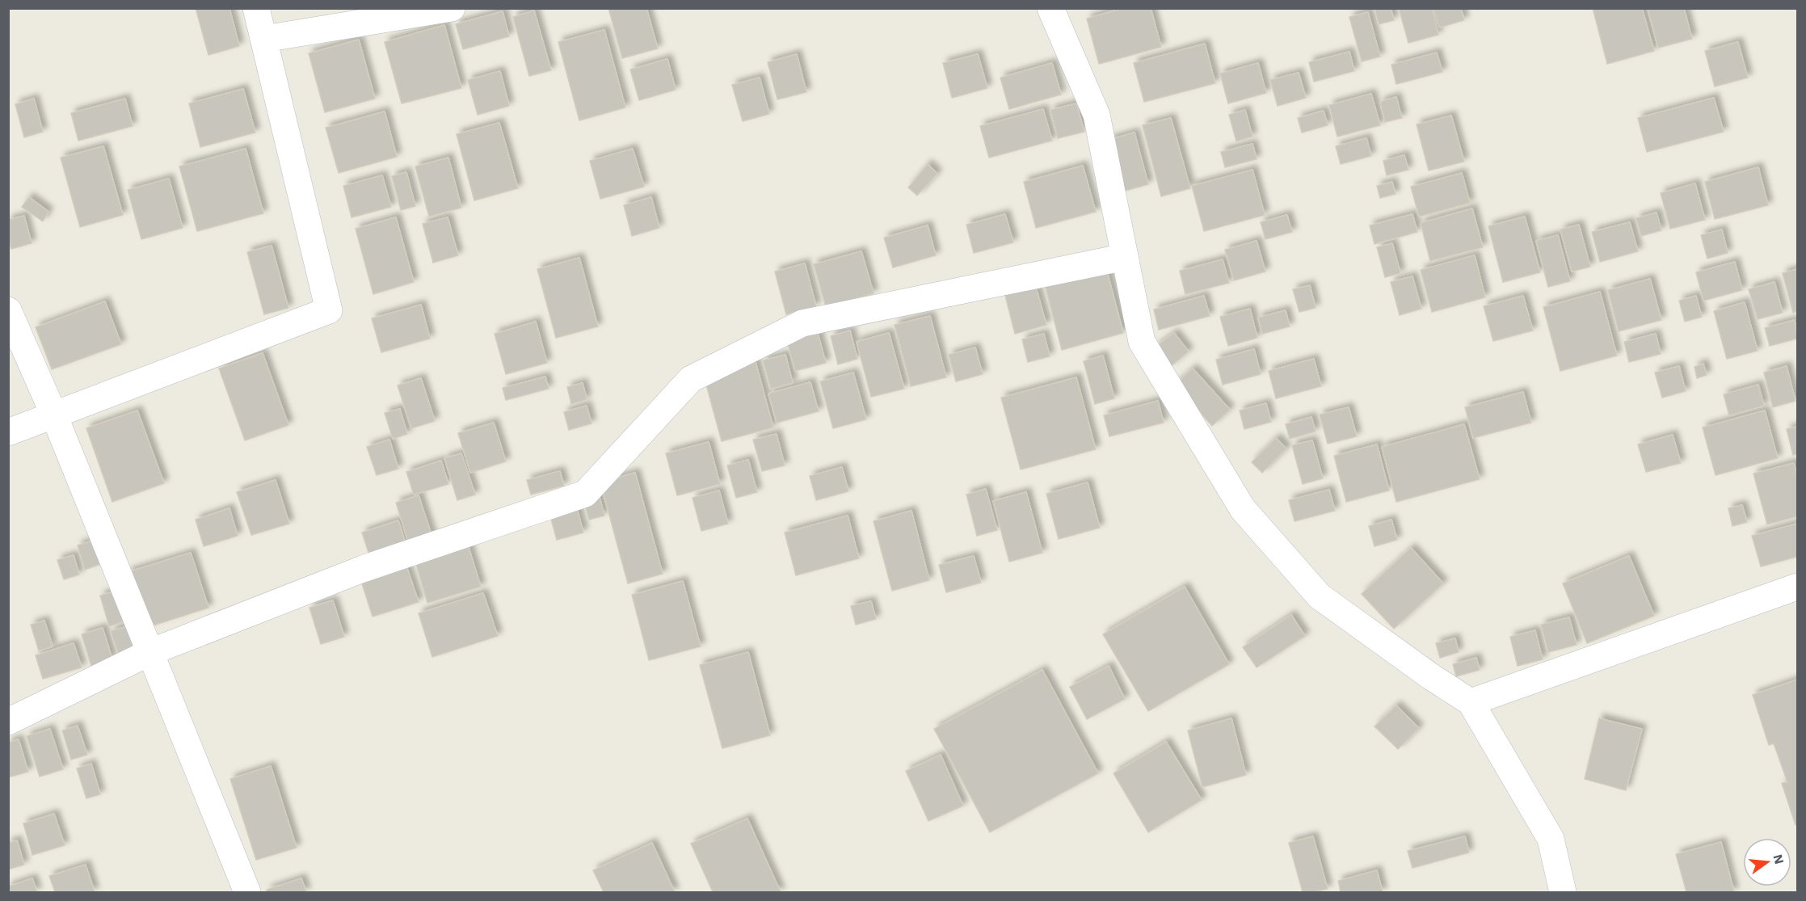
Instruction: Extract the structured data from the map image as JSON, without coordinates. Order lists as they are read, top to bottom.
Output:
{
  "north": "right"
}
